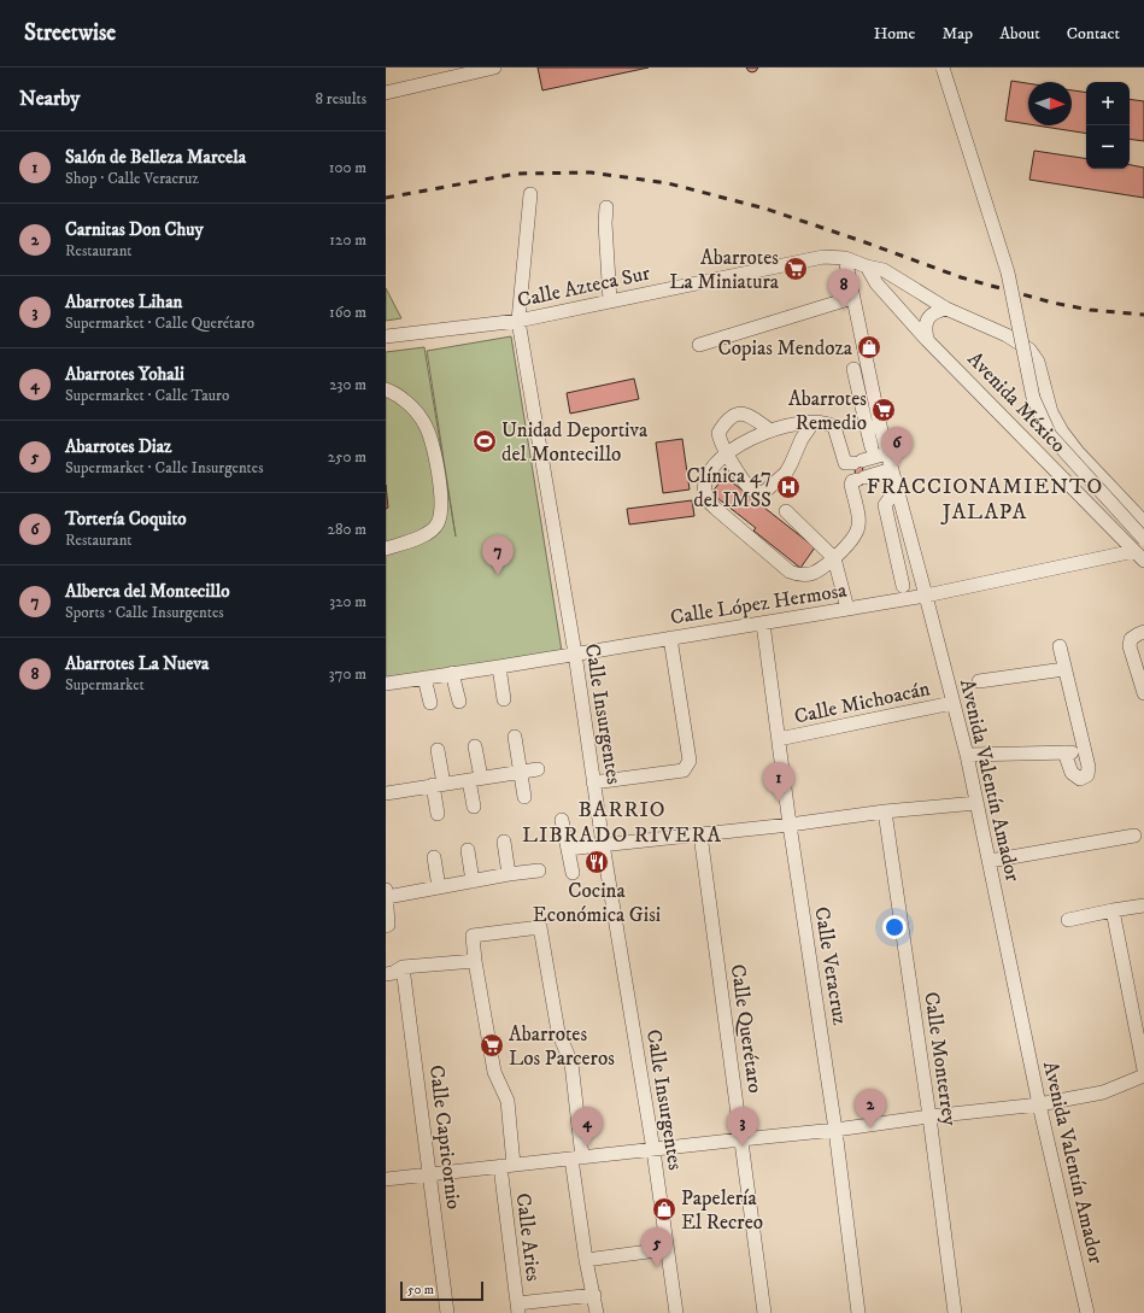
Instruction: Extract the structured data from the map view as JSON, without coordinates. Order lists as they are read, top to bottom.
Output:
{
  "streets": {
    "street": [
      "Calle Azteca Sur",
      "Avenida México",
      "Calle López Hermosa",
      "Calle Michoacán",
      "Calle Insurgentes",
      "Avenida Valentín Amador",
      "Calle Veracruz",
      "Calle Querétaro",
      "Calle Monterrey",
      "Calle Capricornio",
      "Calle Aries"
    ]
  },
  "crossings": [
    ["Calle Azteca Sur", "Avenida México"],
    ["Calle Azteca Sur", "Calle Insurgentes"],
    ["Calle Azteca Sur", "Avenida Valentín Amador"],
    ["Avenida México", "Calle López Hermosa"],
    ["Avenida México", "Avenida Valentín Amador"],
    ["Calle López Hermosa", "Calle Insurgentes"],
    ["Calle López Hermosa", "Avenida Valentín Amador"],
    ["Calle López Hermosa", "Calle Veracruz"],
    ["Calle Michoacán", "Avenida Valentín Amador"],
    ["Calle Michoacán", "Calle Veracruz"]
  ],
  "districts": ["FRACCIONAMIENTO JALAPA", "BARRIO LIBRADO RIVERA"],
  "places": {
    "supermarket": ["Abarrotes La Miniatura", "Abarrotes Remedio", "Abarrotes Los Parceros"],
    "shop": ["Copias Mendoza", "Papelería El Recreo"],
    "sports": ["Unidad Deportiva del Montecillo"],
    "hospital": ["Clínica 47 del IMSS"],
    "restaurant": ["Cocina Económica Gisi"]
  },
  "scale_bar": "50 m",
  "north": "right",
  "page": {
    "header": "Streetwise",
    "nav": [
      "Home",
      "Map",
      "About",
      "Contact"
    ],
    "heading": ["Nearby", "8 results"],
    "map_buttons": ["+", "−"],
    "list": [
      {
        "mark": "1",
        "name": "Salón de Belleza Marcela",
        "note": "Shop · Calle Veracruz",
        "value": "100 m"
      },
      {
        "mark": "2",
        "name": "Carnitas Don Chuy",
        "note": "Restaurant",
        "value": "120 m"
      },
      {
        "mark": "3",
        "name": "Abarrotes Lihan",
        "note": "Supermarket · Calle Querétaro",
        "value": "160 m"
      },
      {
        "mark": "4",
        "name": "Abarrotes Yohali",
        "note": "Supermarket · Calle Tauro",
        "value": "230 m"
      },
      {
        "mark": "5",
        "name": "Abarrotes Diaz",
        "note": "Supermarket · Calle Insurgentes",
        "value": "250 m"
      },
      {
        "mark": "6",
        "name": "Tortería Coquito",
        "note": "Restaurant",
        "value": "280 m"
      },
      {
        "mark": "7",
        "name": "Alberca del Montecillo",
        "note": "Sports · Calle Insurgentes",
        "value": "320 m"
      },
      {
        "mark": "8",
        "name": "Abarrotes La Nueva",
        "note": "Supermarket",
        "value": "370 m"
      }
    ],
    "pins": [
      "8",
      "6",
      "7",
      "1",
      "2",
      "3",
      "4",
      "5"
    ],
    "scale": "50 m"
  }
}
